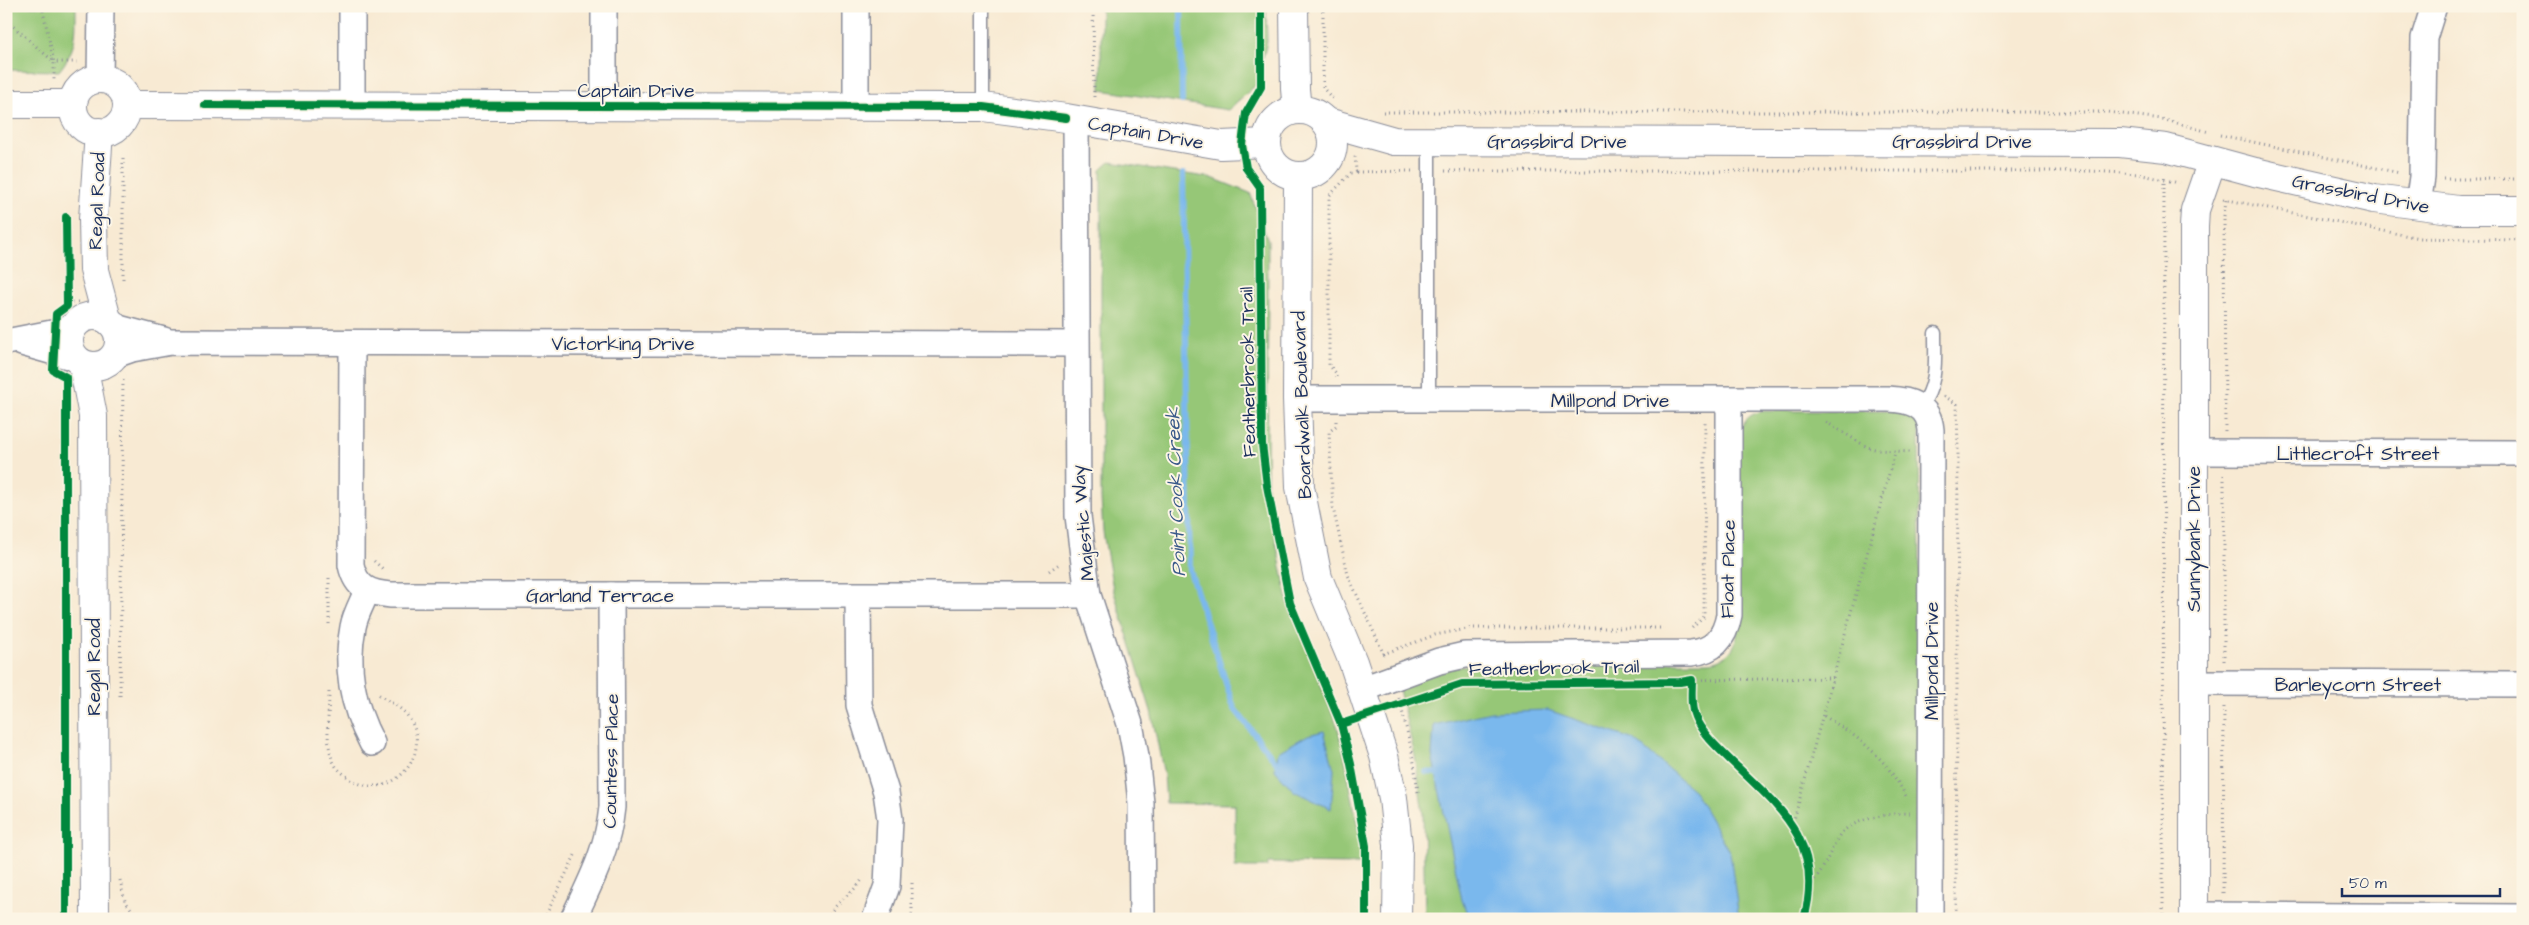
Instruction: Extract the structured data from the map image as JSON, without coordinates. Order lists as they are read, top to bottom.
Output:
{
  "streets": {
    "street": [
      "Captain Drive",
      "Grassbird Drive",
      "Regal Road",
      "Victorking Drive",
      "Millpond Drive",
      "Boardwalk Boulevard",
      "Littlecroft Street",
      "Majestic Way",
      "Sunnybank Drive",
      "Float Place",
      "Garland Terrace",
      "Barleycorn Street",
      "Countess Place"
    ],
    "cycle path": ["Featherbrook Trail"]
  },
  "crossings": [
    ["Captain Drive", "Majestic Way"],
    ["Grassbird Drive", "Sunnybank Drive"],
    ["Regal Road", "Victorking Drive"],
    ["Victorking Drive", "Majestic Way"],
    ["Millpond Drive", "Boardwalk Boulevard"],
    ["Millpond Drive", "Float Place"],
    ["Boardwalk Boulevard", "Float Place"],
    ["Littlecroft Street", "Sunnybank Drive"],
    ["Majestic Way", "Garland Terrace"],
    ["Sunnybank Drive", "Barleycorn Street"],
    ["Garland Terrace", "Countess Place"]
  ],
  "water": ["Point Cook Creek"],
  "scale_bar": "50 m"
}
